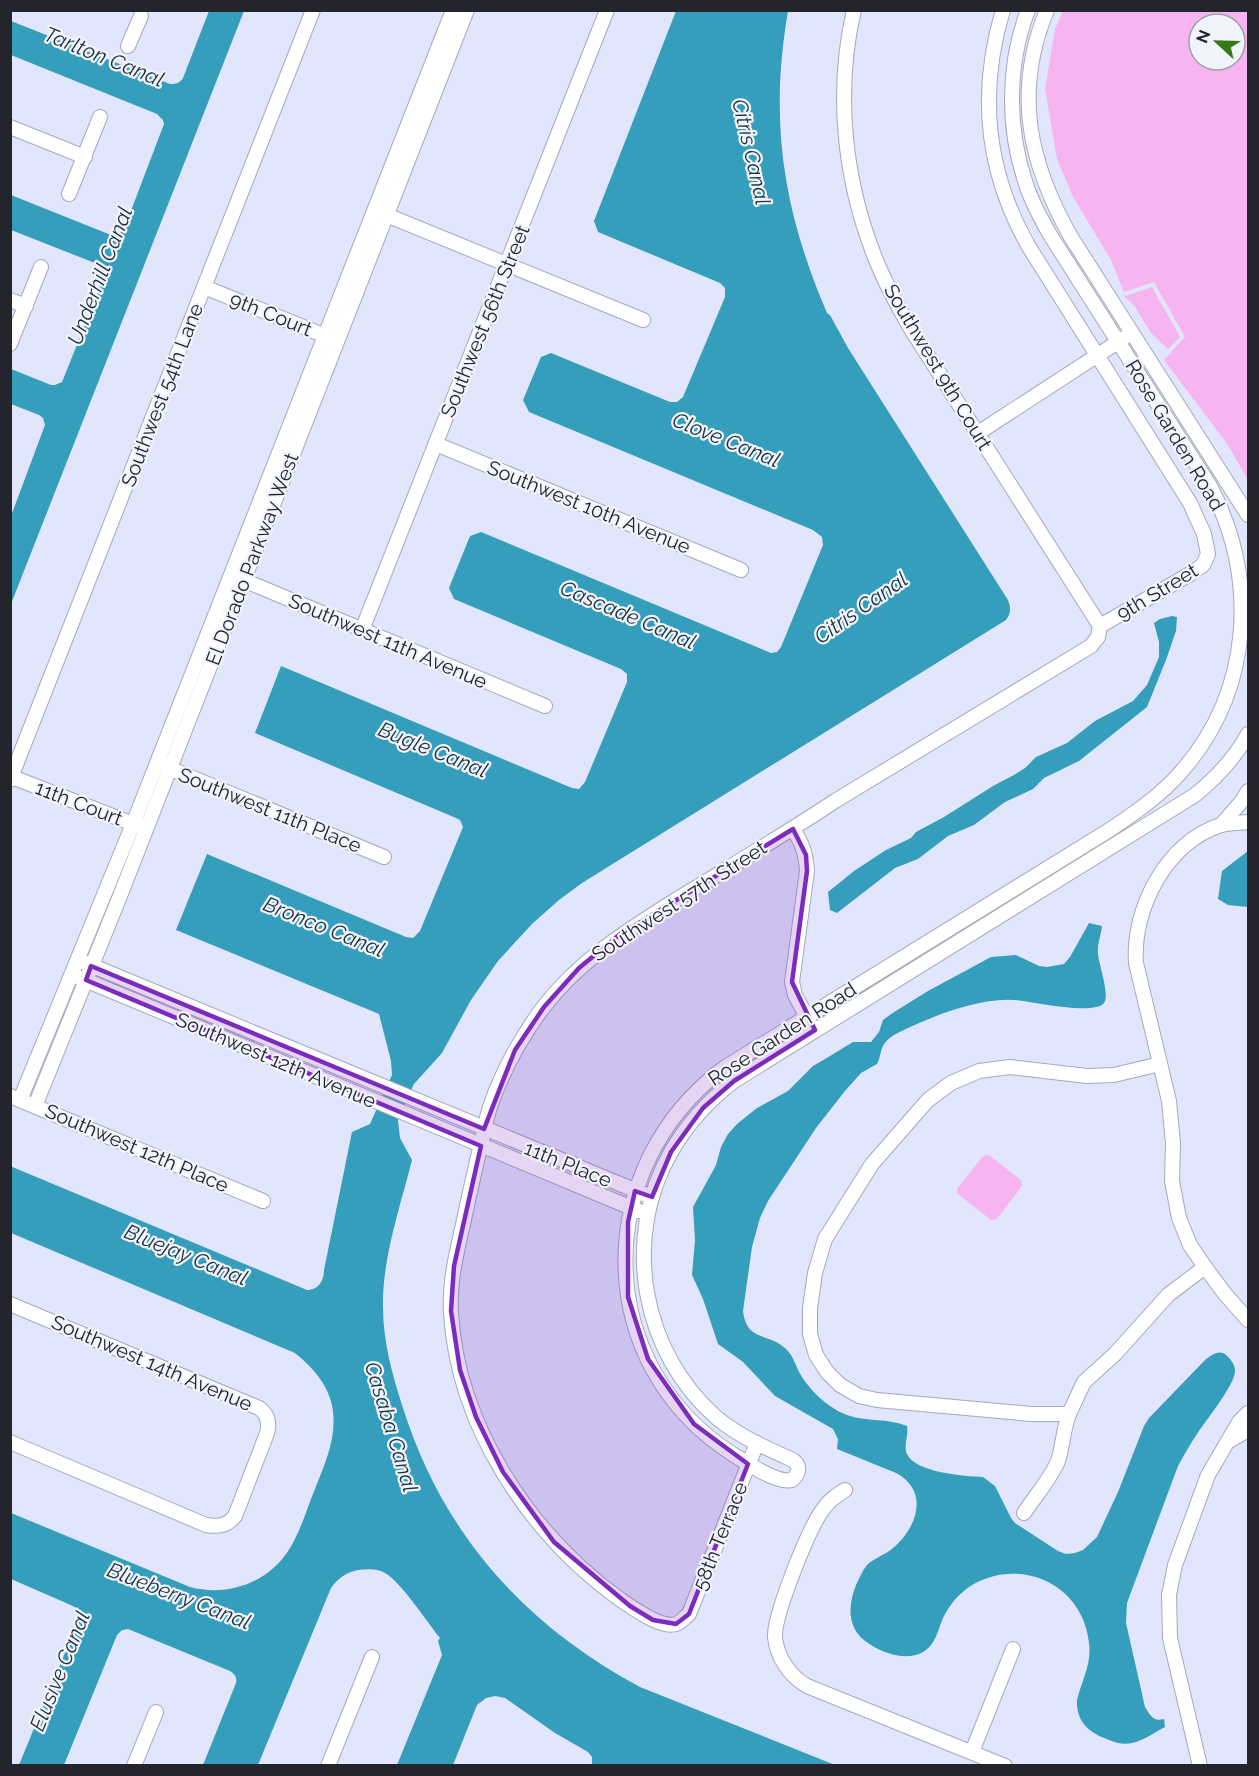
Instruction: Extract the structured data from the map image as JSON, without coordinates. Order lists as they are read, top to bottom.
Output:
{
  "streets": {
    "street": [
      "9th Court",
      "Southwest 56th Street",
      "Southwest 9th Court",
      "Southwest 54th Lane",
      "Rose Garden Road",
      "Southwest 10th Avenue",
      "El Dorado Parkway West",
      "9th Street",
      "Southwest 11th Avenue",
      "11th Court",
      "Southwest 11th Place",
      "Southwest 57th Street",
      "Southwest 12th Avenue",
      "Southwest 12th Place",
      "11th Place",
      "Southwest 14th Avenue",
      "58th Terrace"
    ]
  },
  "crossings": [
    ["9th Court", "Southwest 54th Lane"],
    ["9th Court", "El Dorado Parkway West"],
    ["Southwest 56th Street", "Southwest 10th Avenue"],
    ["Southwest 56th Street", "Southwest 11th Avenue"],
    ["Southwest 9th Court", "9th Street"],
    ["Southwest 9th Court", "Southwest 57th Street"],
    ["Southwest 54th Lane", "11th Court"],
    ["Rose Garden Road", "9th Street"],
    ["Rose Garden Road", "11th Place"],
    ["Rose Garden Road", "58th Terrace"],
    ["El Dorado Parkway West", "Southwest 11th Avenue"],
    ["El Dorado Parkway West", "11th Court"],
    ["El Dorado Parkway West", "Southwest 11th Place"],
    ["El Dorado Parkway West", "Southwest 12th Avenue"],
    ["El Dorado Parkway West", "Southwest 12th Place"],
    ["9th Street", "Southwest 57th Street"],
    ["Southwest 57th Street", "Southwest 12th Avenue"],
    ["Southwest 57th Street", "11th Place"],
    ["Southwest 57th Street", "58th Terrace"],
    ["Southwest 12th Avenue", "11th Place"]
  ],
  "water": [
    "Tarlton Canal",
    "Citris Canal",
    "Underhill Canal",
    "Clove Canal",
    "Cascade Canal",
    "Bugle Canal",
    "Bronco Canal",
    "Bluejay Canal",
    "Casaba Canal",
    "Blueberry Canal",
    "Elusive Canal"
  ],
  "north": "left"
}
